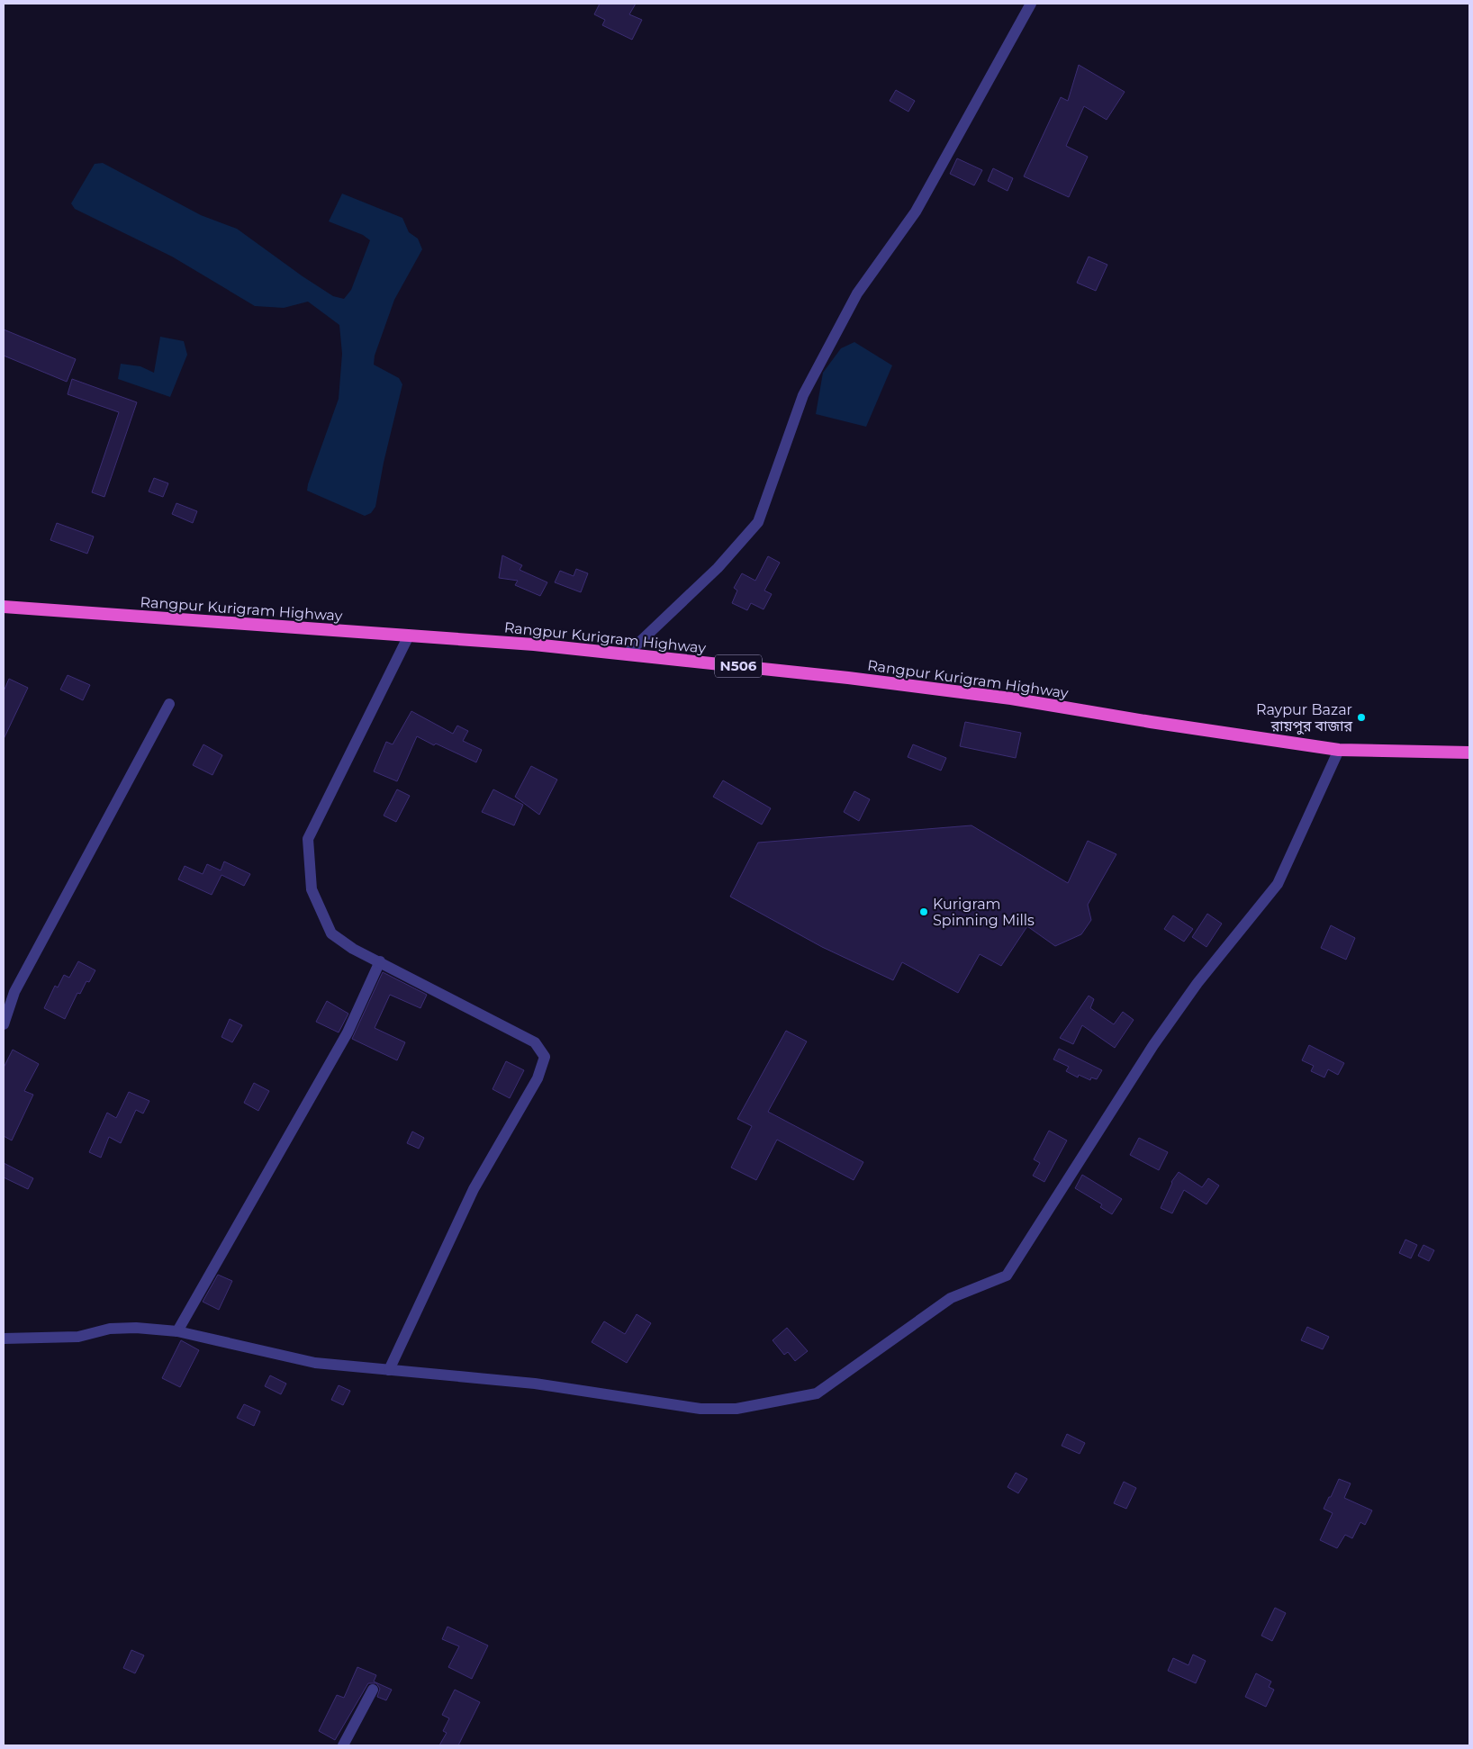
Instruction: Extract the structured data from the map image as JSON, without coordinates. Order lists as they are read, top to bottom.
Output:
{
  "streets": {
    "highway": ["Rangpur Kurigram Highway", "N506"]
  },
  "places": ["Raypur Bazar রায়পুর বাজার", "Kurigram Spinning Mills"]
}
